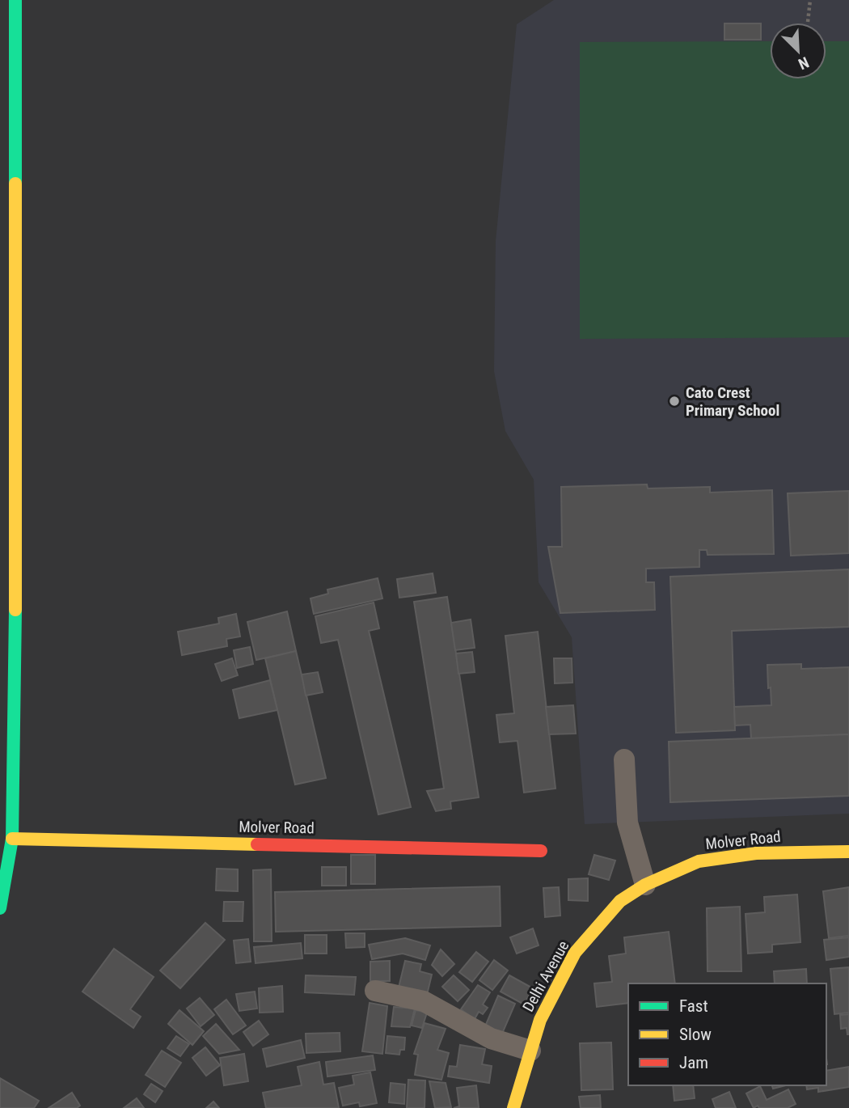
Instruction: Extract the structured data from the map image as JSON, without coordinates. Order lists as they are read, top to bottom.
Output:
{
  "streets": {
    "street": ["Molver Road", "Delhi Avenue"]
  },
  "crossings": [
    ["Molver Road", "Delhi Avenue"]
  ],
  "places": ["Cato Crest Primary School"],
  "legend": ["Fast", "Slow", "Jam"],
  "north": "bottom right"
}
